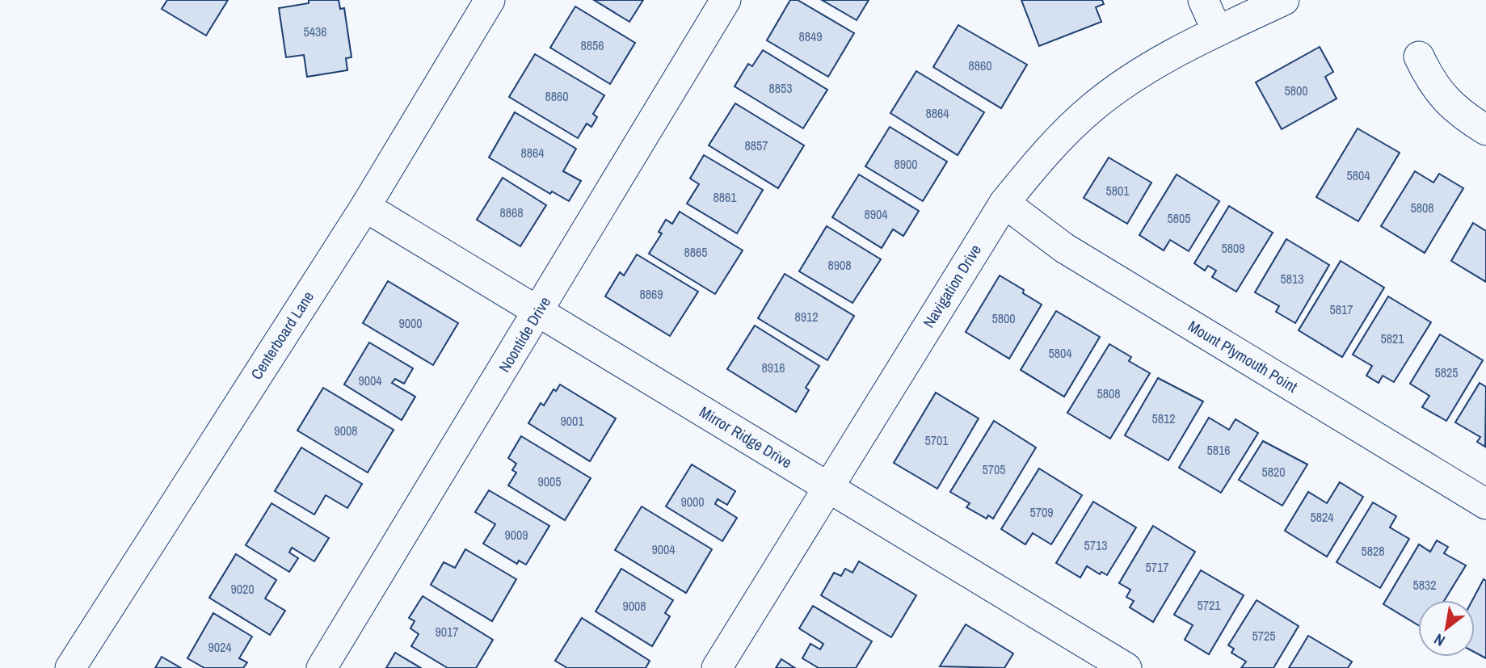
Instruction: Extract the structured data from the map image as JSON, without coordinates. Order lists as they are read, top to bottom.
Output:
{
  "streets": {
    "street": [
      "Navigation Drive",
      "Noontide Drive",
      "Centerboard Lane",
      "Mount Plymouth Point",
      "Mirror Ridge Drive"
    ]
  },
  "crossings": [
    ["Navigation Drive", "Mount Plymouth Point"],
    ["Navigation Drive", "Mirror Ridge Drive"],
    ["Noontide Drive", "Mirror Ridge Drive"],
    ["Centerboard Lane", "Mirror Ridge Drive"]
  ],
  "house_numbers": [
    "5436",
    "8849",
    "8856",
    "8860",
    "8853",
    "5800",
    "8860",
    "8864",
    "8857",
    "8864",
    "8900",
    "5804",
    "5801",
    "8861",
    "5808",
    "8868",
    "8904",
    "5805",
    "5809",
    "8865",
    "8908",
    "5813",
    "8869",
    "5817",
    "8912",
    "5800",
    "9000",
    "5821",
    "5804",
    "8916",
    "5825",
    "9004",
    "5808",
    "5812",
    "9001",
    "9008",
    "5701",
    "5816",
    "5705",
    "5820",
    "9005",
    "9000",
    "5709",
    "5824",
    "9009",
    "5713",
    "9004",
    "5828",
    "5717",
    "5832",
    "9020",
    "5721",
    "9008",
    "9017",
    "5725",
    "9024"
  ],
  "north": "bottom left"
}
